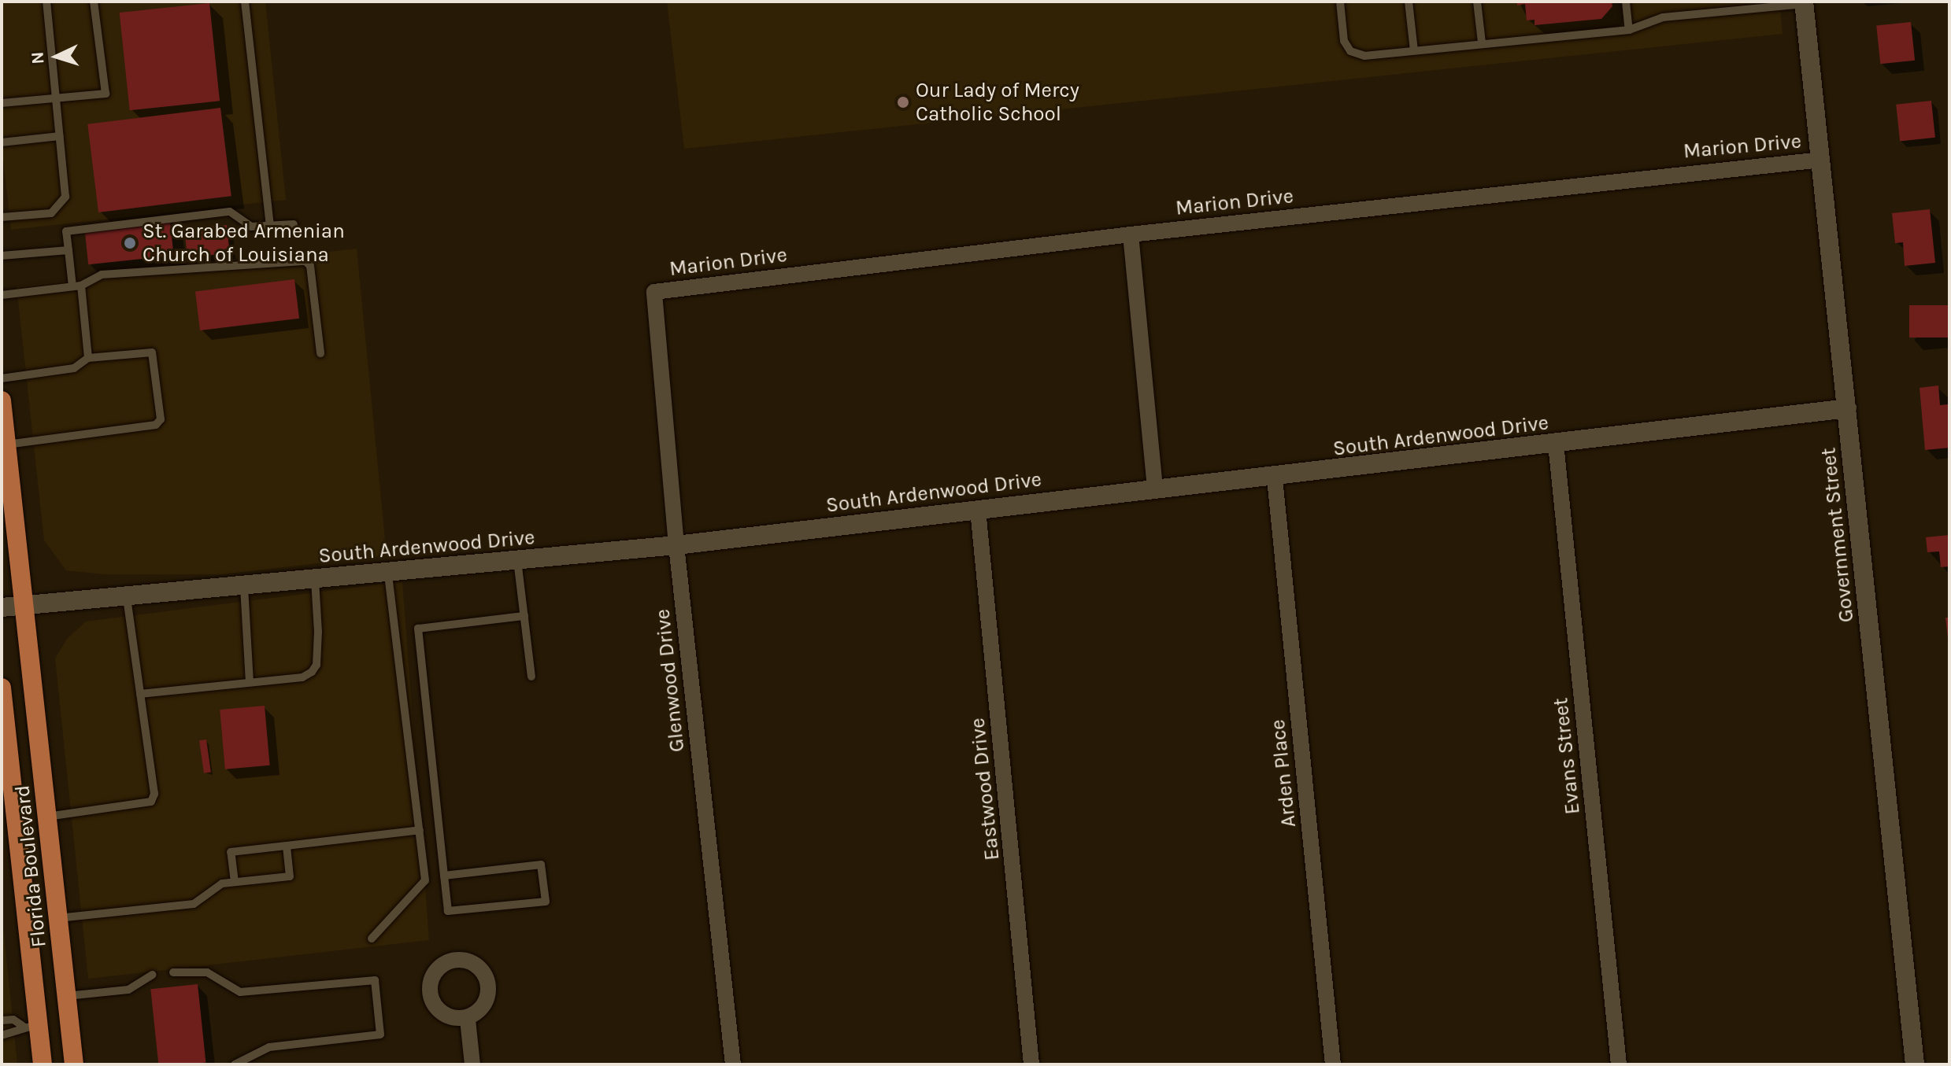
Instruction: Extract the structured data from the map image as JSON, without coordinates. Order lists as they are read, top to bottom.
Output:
{
  "streets": {
    "main road": ["Florida Boulevard"],
    "street": [
      "Marion Drive",
      "South Ardenwood Drive",
      "Government Street",
      "Glenwood Drive",
      "Evans Street",
      "Arden Place",
      "Eastwood Drive"
    ]
  },
  "crossings": [
    ["Marion Drive", "Government Street"],
    ["Marion Drive", "Glenwood Drive"],
    ["South Ardenwood Drive", "Government Street"],
    ["South Ardenwood Drive", "Glenwood Drive"],
    ["South Ardenwood Drive", "Evans Street"],
    ["South Ardenwood Drive", "Arden Place"],
    ["South Ardenwood Drive", "Eastwood Drive"],
    ["South Ardenwood Drive", "Florida Boulevard"]
  ],
  "places": ["Our Lady of Mercy Catholic School", "St. Garabed Armenian Church of Louisiana"],
  "north": "left"
}
